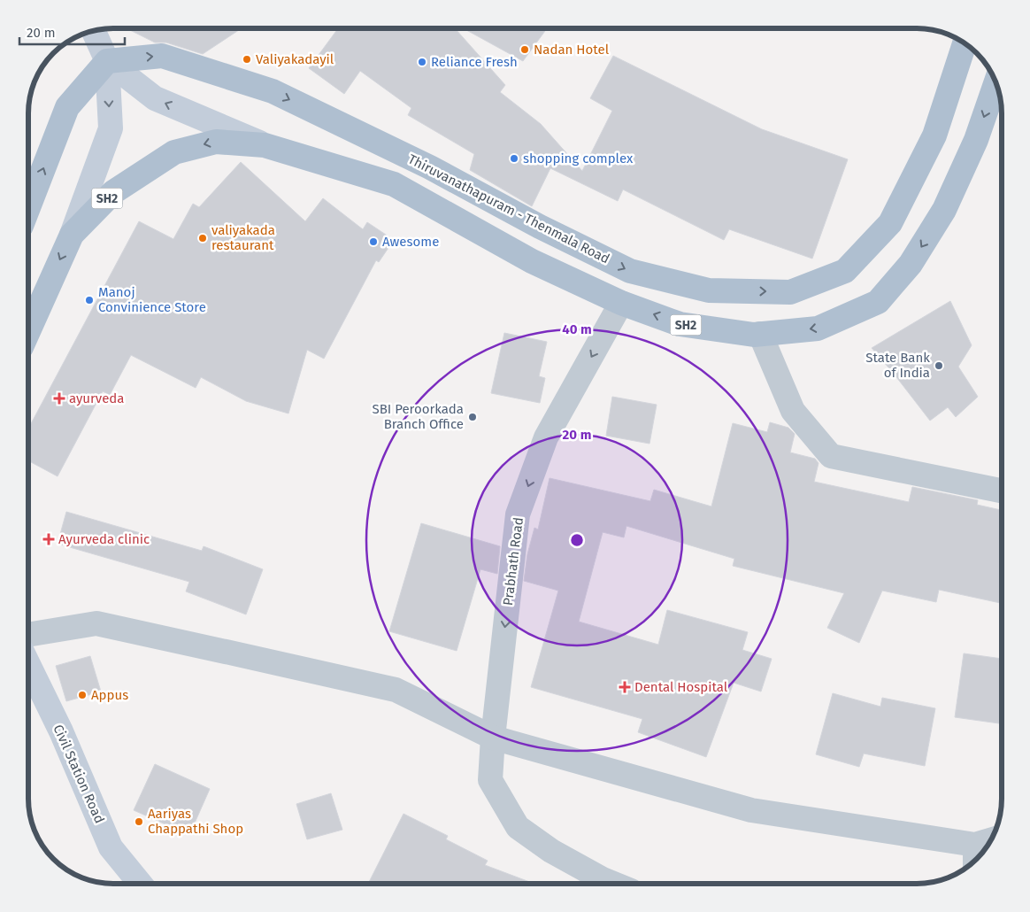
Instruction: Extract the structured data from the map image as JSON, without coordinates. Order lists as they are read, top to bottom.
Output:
{
  "streets": {
    "main road": ["SH2", "Thiruvanathapuram - Thenmala Road", "Civil Station Road"],
    "street": ["Prabhath Road"]
  },
  "crossings": [
    ["SH2", "Prabhath Road"]
  ],
  "one_way": ["Prabhath Road"],
  "places": {
    "other": [
      "Nadan Hotel",
      "Valiyakadayil",
      "Reliance Fresh",
      "shopping complex",
      "valiyakada restaurant",
      "Awesome",
      "Manoj Convinience Store",
      "State Bank of India",
      "SBI Peroorkada Branch Office",
      "Appus",
      "Aariyas Chappathi Shop"
    ],
    "health": ["ayurveda", "Ayurveda clinic", "Dental Hospital"]
  },
  "scale_bar": "20 m",
  "rings": ["40 m", "20 m"]
}
